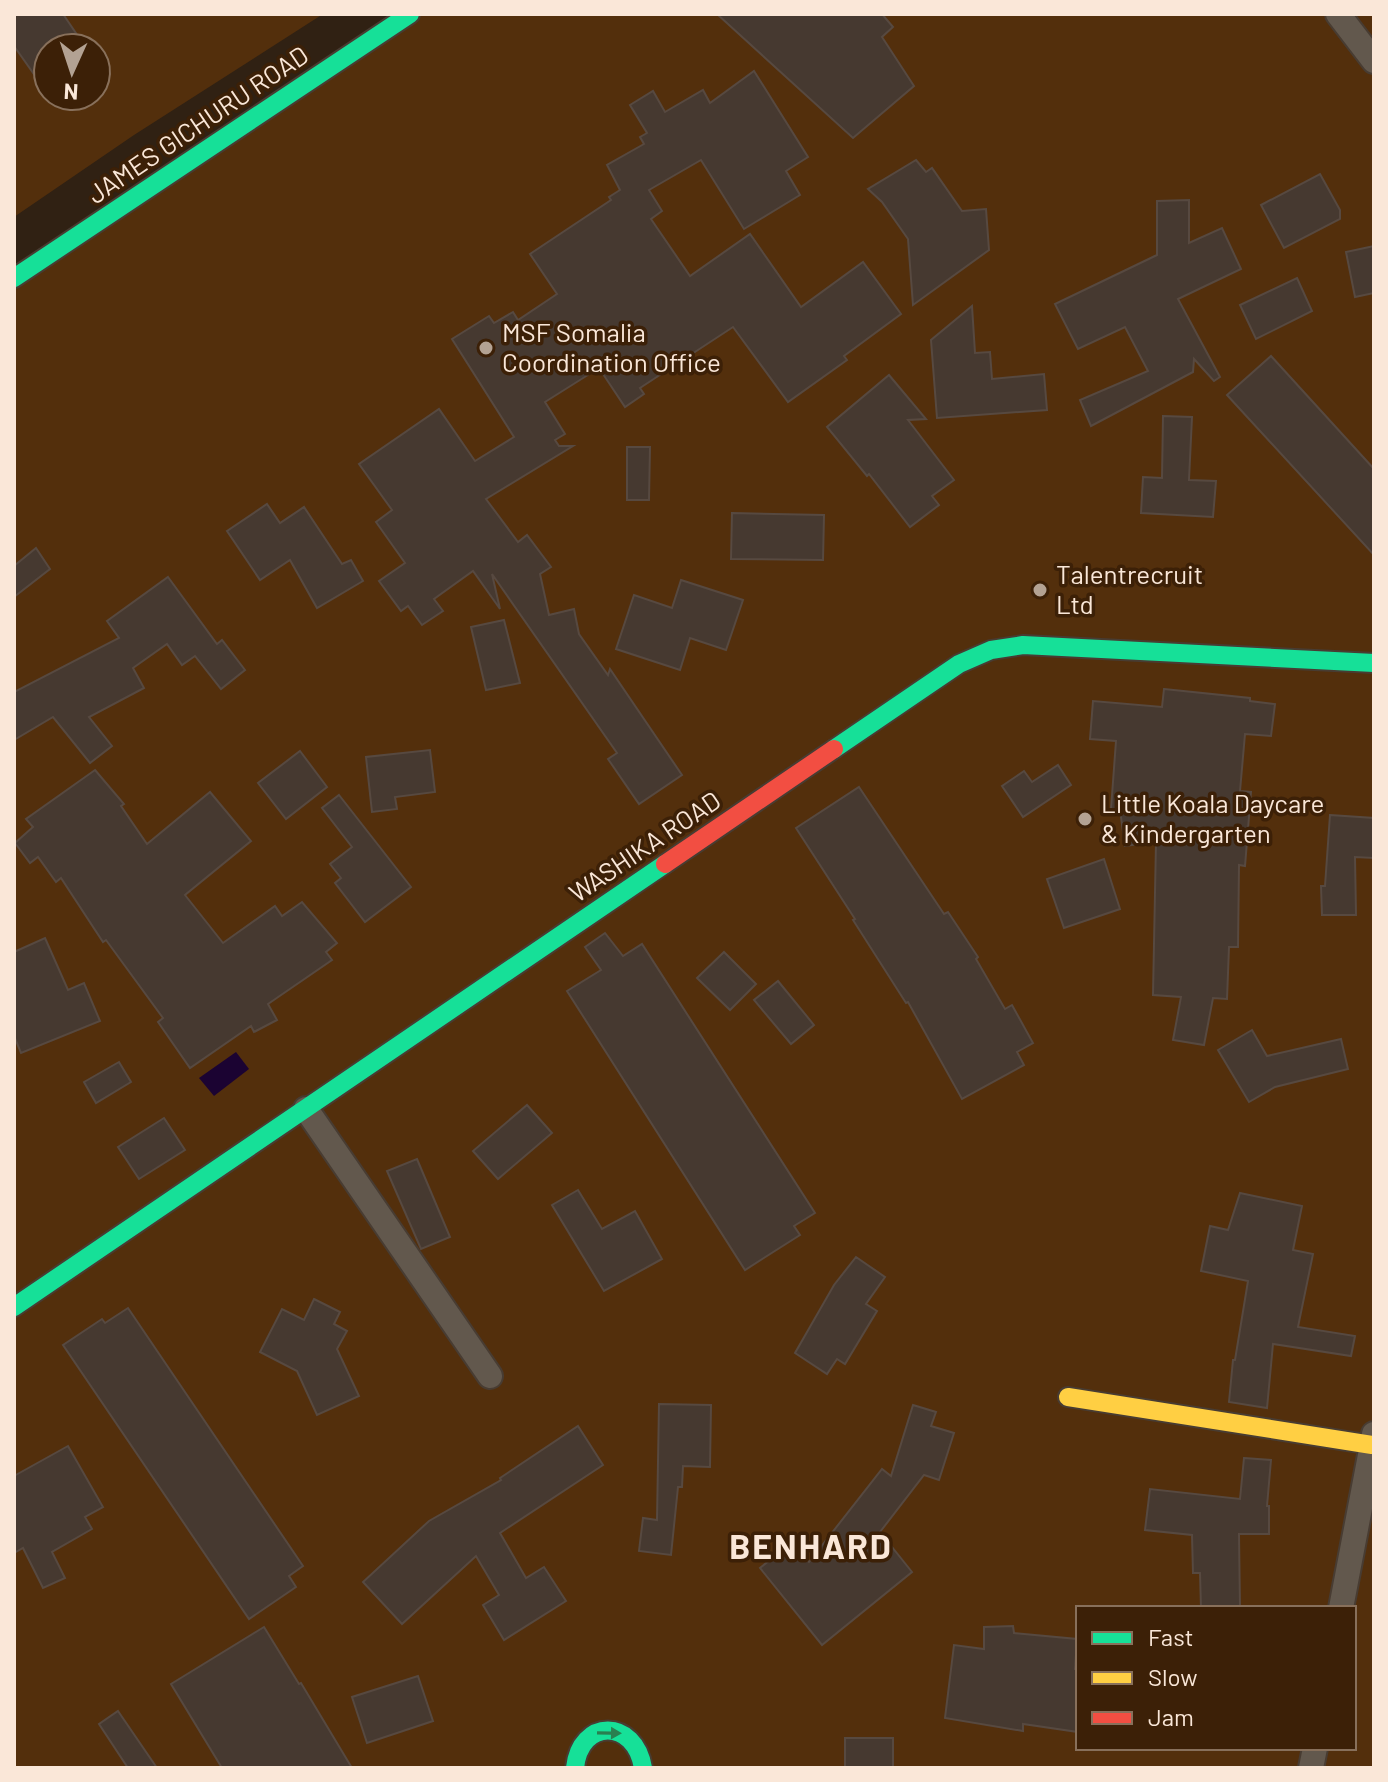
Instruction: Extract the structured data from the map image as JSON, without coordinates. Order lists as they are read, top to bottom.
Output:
{
  "streets": {
    "street": ["JAMES GICHURU ROAD", "WASHIKA ROAD"]
  },
  "districts": ["BENHARD"],
  "places": ["MSF Somalia Coordination Office", "Talentrecruit Ltd", "Little Koala Daycare & Kindergarten"],
  "legend": ["Fast", "Slow", "Jam"],
  "north": "bottom"
}
